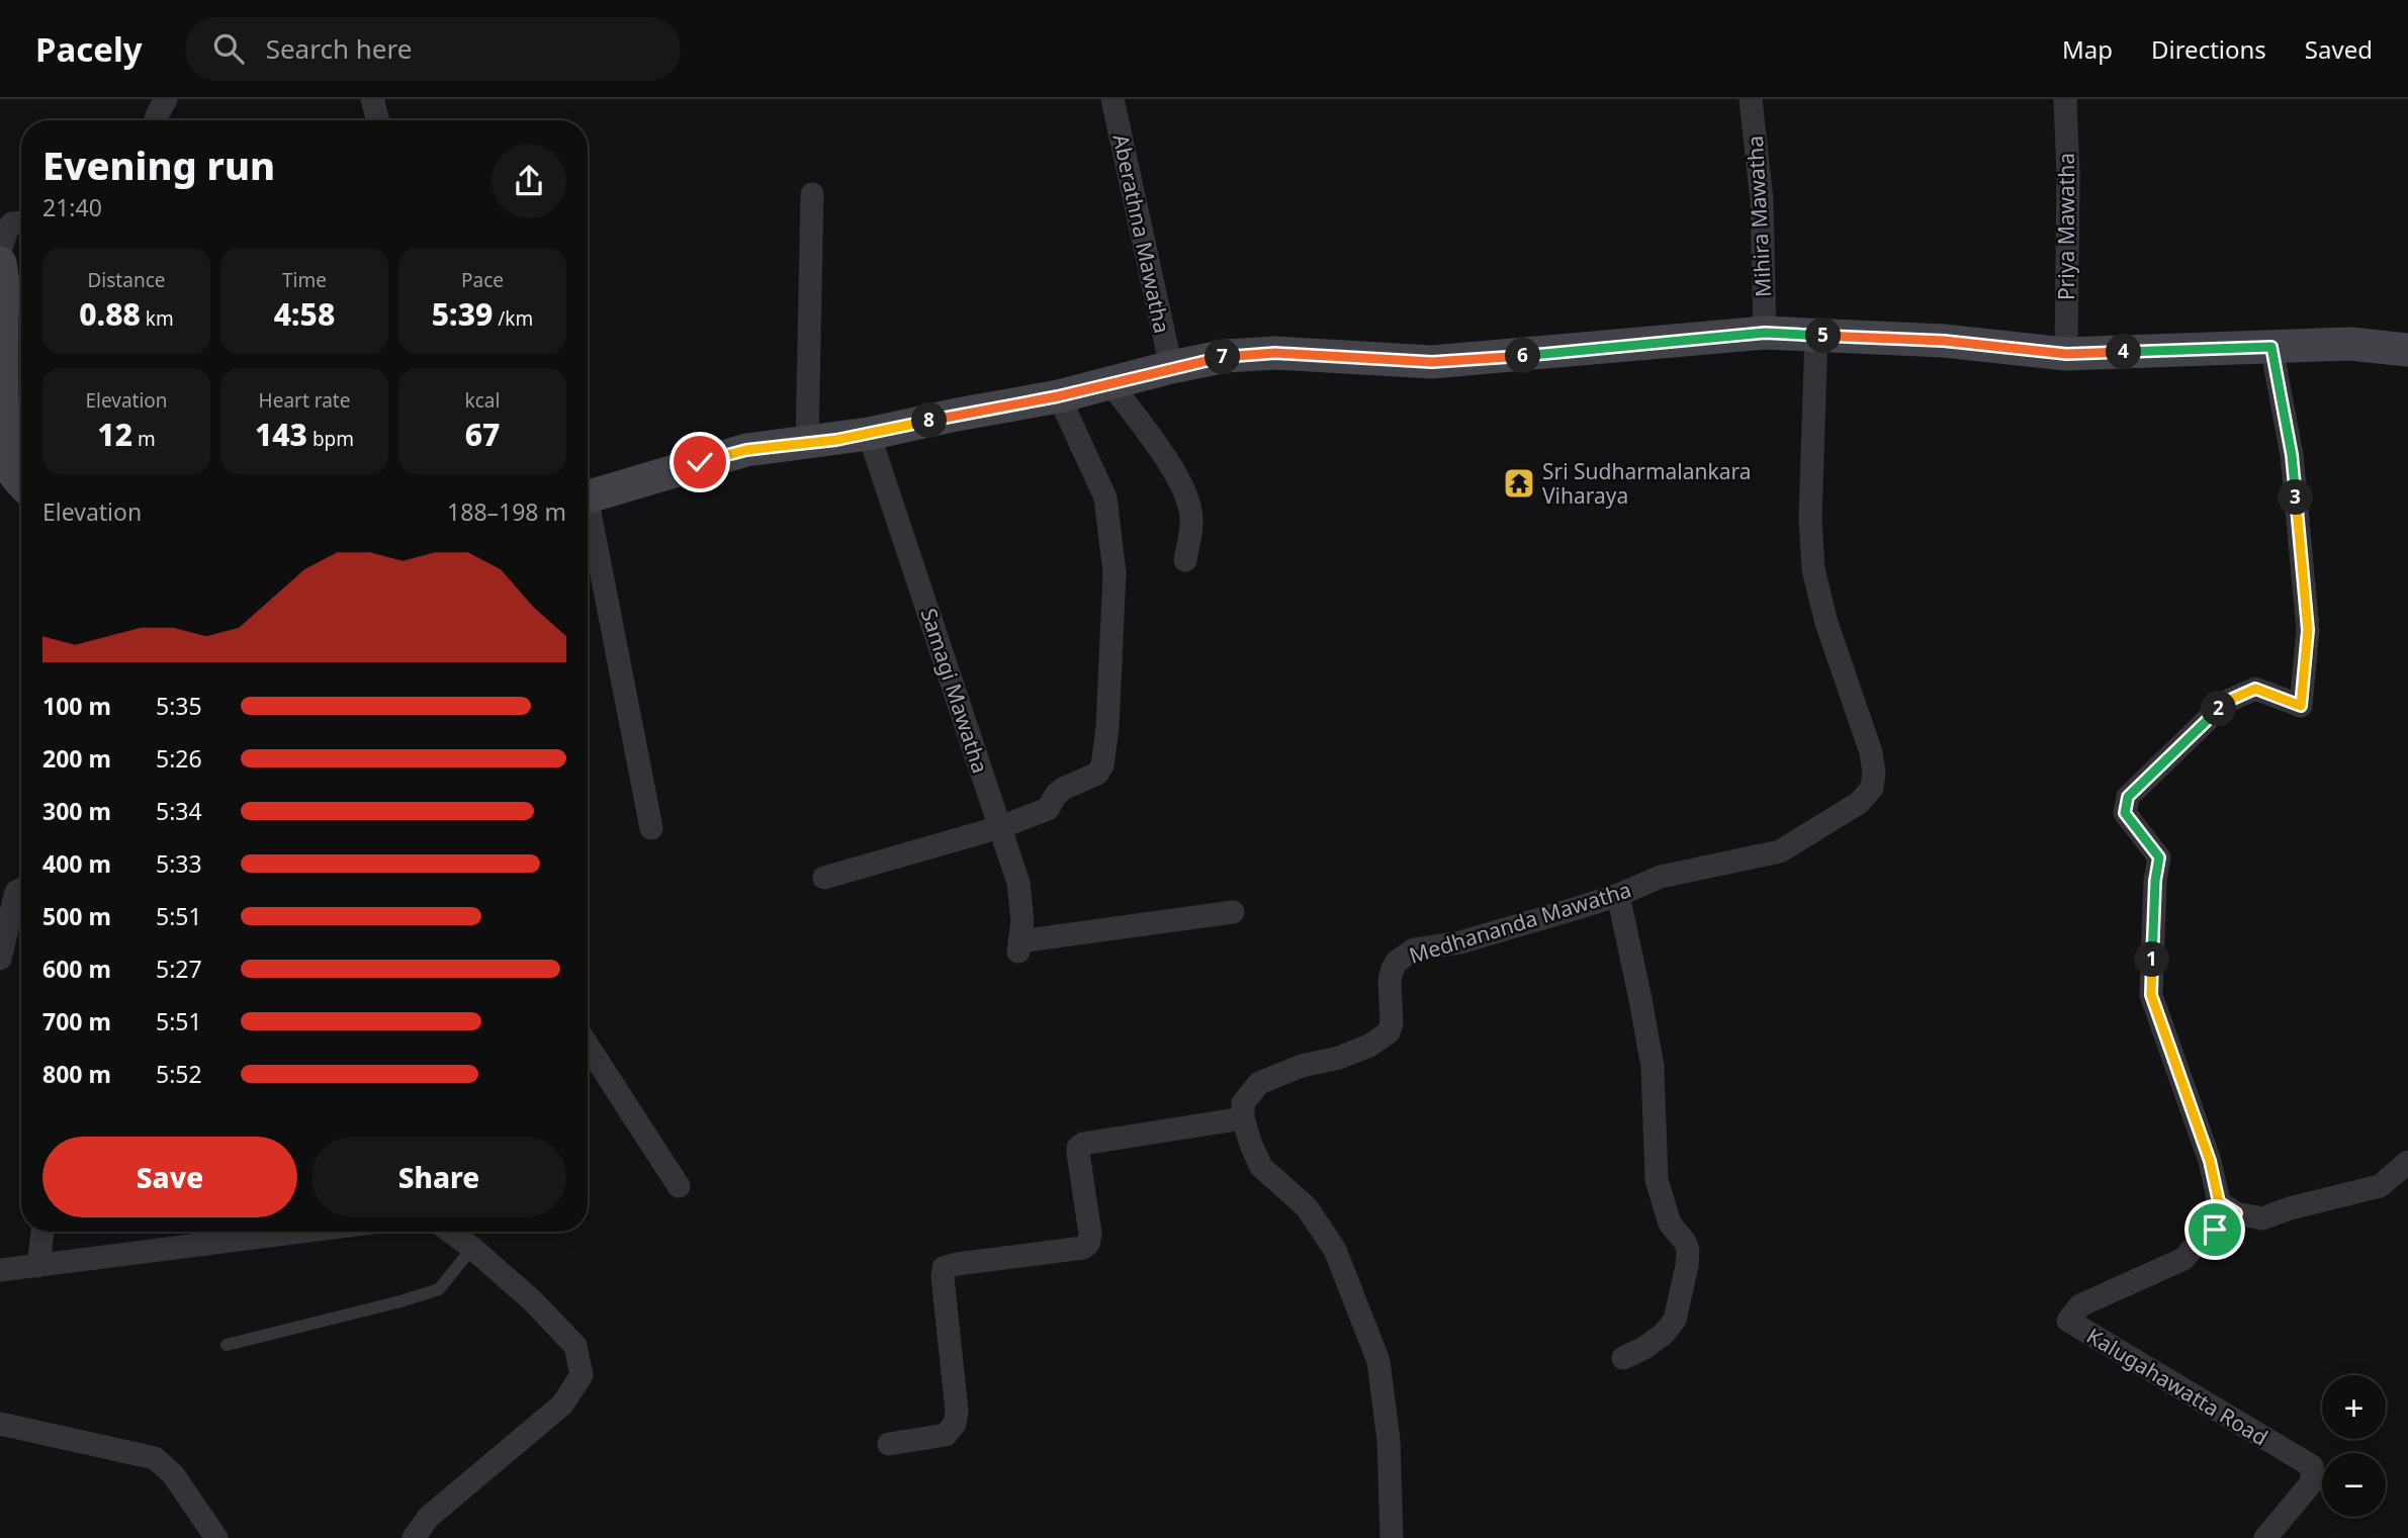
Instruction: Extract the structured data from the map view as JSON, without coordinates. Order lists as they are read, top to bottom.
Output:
{
  "streets": {
    "street": [
      "Mihira Mawatha",
      "Priya Mawatha",
      "Aberathna Mawatha",
      "Samagi Mawatha",
      "Medhananda Mawatha",
      "Kalugahawatta Road"
    ]
  },
  "places": {
    "temple": ["Sri Sudharmalankara Viharaya"]
  },
  "page": {
    "header": "Pacely",
    "search": "Search here",
    "nav": ["Map", "Directions", "Saved"],
    "heading": ["Evening run", "21:40"],
    "stats": [
      ["Distance", "0.88 km"],
      ["Time", "4:58"],
      ["Pace", "5:39 /km"],
      ["Elevation", "12 m"],
      ["Heart rate", "143 bpm"],
      ["kcal", "67"]
    ],
    "pins": [
      "5",
      "4",
      "6",
      "7",
      "8",
      "3",
      "2",
      "1"
    ],
    "chart": ["Elevation", "188–198 m"],
    "list": [
      {
        "name": "100 m",
        "note": "5:35"
      },
      {
        "name": "200 m",
        "note": "5:26"
      },
      {
        "name": "300 m",
        "note": "5:34"
      },
      {
        "name": "400 m",
        "note": "5:33"
      },
      {
        "name": "500 m",
        "note": "5:51"
      },
      {
        "name": "600 m",
        "note": "5:27"
      },
      {
        "name": "700 m",
        "note": "5:51"
      },
      {
        "name": "800 m",
        "note": "5:52"
      }
    ],
    "buttons": ["Save", "Share"],
    "map_buttons": ["+", "−"]
  }
}
